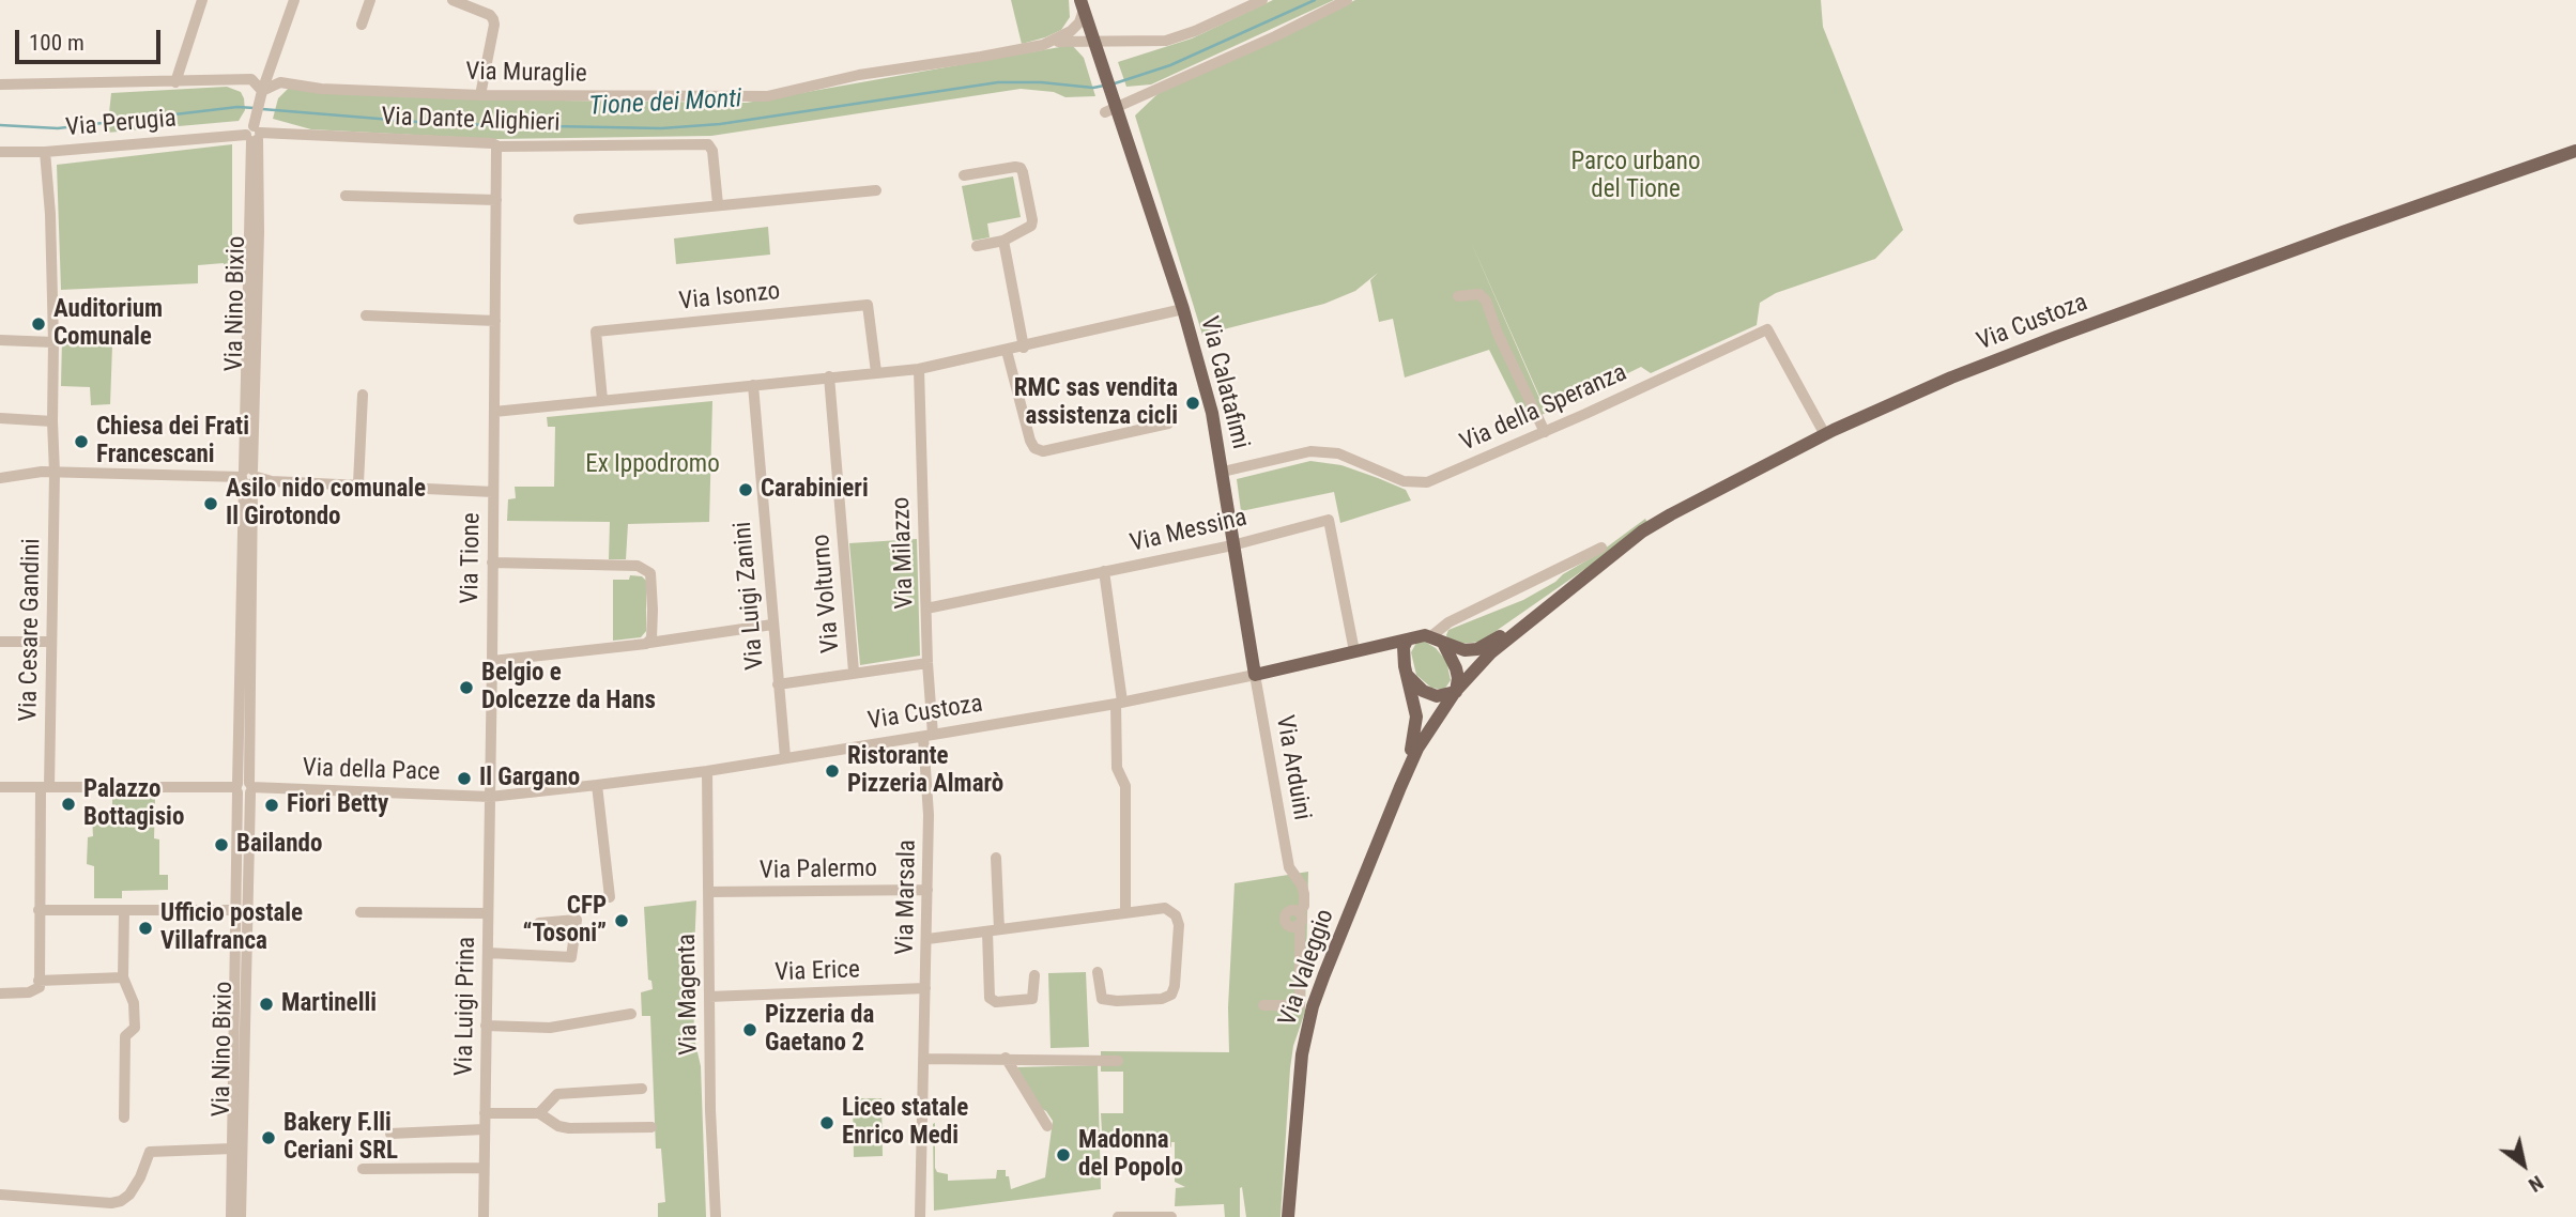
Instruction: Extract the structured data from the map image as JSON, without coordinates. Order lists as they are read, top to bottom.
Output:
{
  "streets": {
    "main road": ["Via Custoza", "Via Calatafimi", "Via Valeggio"],
    "street": [
      "Via Muraglie",
      "Via Dante Alighieri",
      "Via Perugia",
      "Via Isonzo",
      "Via Nino Bixio",
      "Via della Speranza",
      "Via Messina",
      "Via Milazzo",
      "Via Tione",
      "Via Volturno",
      "Via Luigi Zanini",
      "Via Cesare Gandini",
      "Via Arduini",
      "Via della Pace",
      "Via Palermo",
      "Via Marsala",
      "Via Erice",
      "Via Magenta",
      "Via Luigi Prina"
    ]
  },
  "crossings": [
    ["Via Muraglie", "Via Nino Bixio"],
    ["Via Muraglie", "Via Calatafimi"],
    ["Via Dante Alighieri", "Via Perugia"],
    ["Via Dante Alighieri", "Via Nino Bixio"],
    ["Via Dante Alighieri", "Via Tione"],
    ["Via Perugia", "Via Nino Bixio"],
    ["Via Perugia", "Via Cesare Gandini"],
    ["Via Nino Bixio", "Via della Pace"],
    ["Via Custoza", "Via Calatafimi"],
    ["Via Custoza", "Via Messina"],
    ["Via Custoza", "Via Milazzo"],
    ["Via Custoza", "Via Tione"],
    ["Via Custoza", "Via Luigi Zanini"],
    ["Via Custoza", "Via Arduini"],
    ["Via Custoza", "Via della Pace"],
    ["Via Custoza", "Via Marsala"],
    ["Via Custoza", "Via Valeggio"],
    ["Via Custoza", "Via Magenta"],
    ["Via Custoza", "Via Luigi Prina"],
    ["Via Calatafimi", "Via della Speranza"],
    ["Via Calatafimi", "Via Messina"],
    ["Via Calatafimi", "Via Arduini"],
    ["Via Messina", "Via Milazzo"],
    ["Via Milazzo", "Via Marsala"],
    ["Via Tione", "Via della Pace"],
    ["Via Tione", "Via Luigi Prina"],
    ["Via Cesare Gandini", "Via della Pace"],
    ["Via della Pace", "Via Luigi Prina"],
    ["Via Palermo", "Via Marsala"],
    ["Via Palermo", "Via Magenta"],
    ["Via Marsala", "Via Erice"],
    ["Via Erice", "Via Magenta"]
  ],
  "water": ["Tione dei Monti"],
  "parks": ["Parco urbano del Tione", "Ex Ippodromo"],
  "places": [
    "Auditorium Comunale",
    "RMC sas vendita assistenza cicli",
    "Chiesa dei Frati Francescani",
    "Carabinieri",
    "Asilo nido comunale Il Girotondo",
    "Belgio e Dolcezze da Hans",
    "Ristorante Pizzeria Almarò",
    "Il Gargano",
    "Palazzo Bottagisio",
    "Fiori Betty",
    "Bailando",
    "CFP “Tosoni”",
    "Ufficio postale Villafranca",
    "Martinelli",
    "Pizzeria da Gaetano 2",
    "Liceo statale Enrico Medi",
    "Bakery F.lli Ceriani SRL",
    "Madonna del Popolo"
  ],
  "scale_bar": "100 m",
  "north": "bottom right"
}
